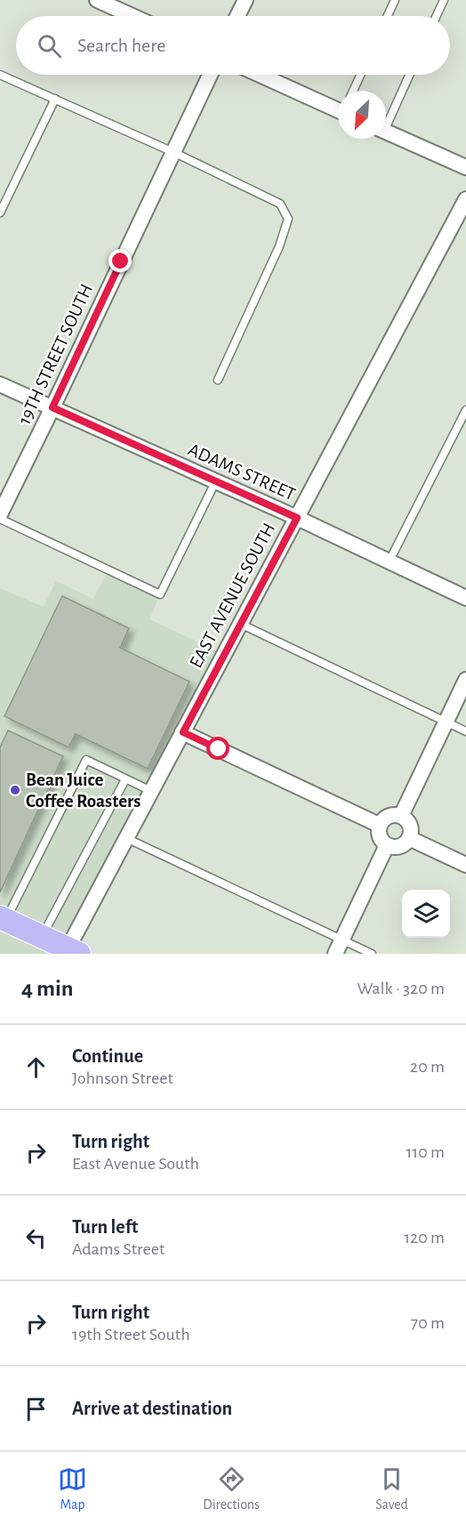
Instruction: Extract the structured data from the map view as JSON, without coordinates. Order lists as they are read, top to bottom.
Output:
{
  "streets": {
    "street": ["19TH STREET SOUTH", "ADAMS STREET", "EAST AVENUE SOUTH"]
  },
  "crossings": [
    ["19TH STREET SOUTH", "ADAMS STREET"],
    ["ADAMS STREET", "EAST AVENUE SOUTH"]
  ],
  "places": ["Bean Juice Coffee Roasters"],
  "north": "bottom left",
  "page": {
    "search": "Search here",
    "heading": ["4 min", "Walk · 320 m"],
    "list": [
      ["Continue", "Johnson Street", "20 m"],
      ["Turn right", "East Avenue South", "110 m"],
      ["Turn left", "Adams Street", "120 m"],
      ["Turn right", "19th Street South", "70 m"],
      "Arrive at destination"
    ],
    "nav": ["Map", "Directions", "Saved"]
  }
}
